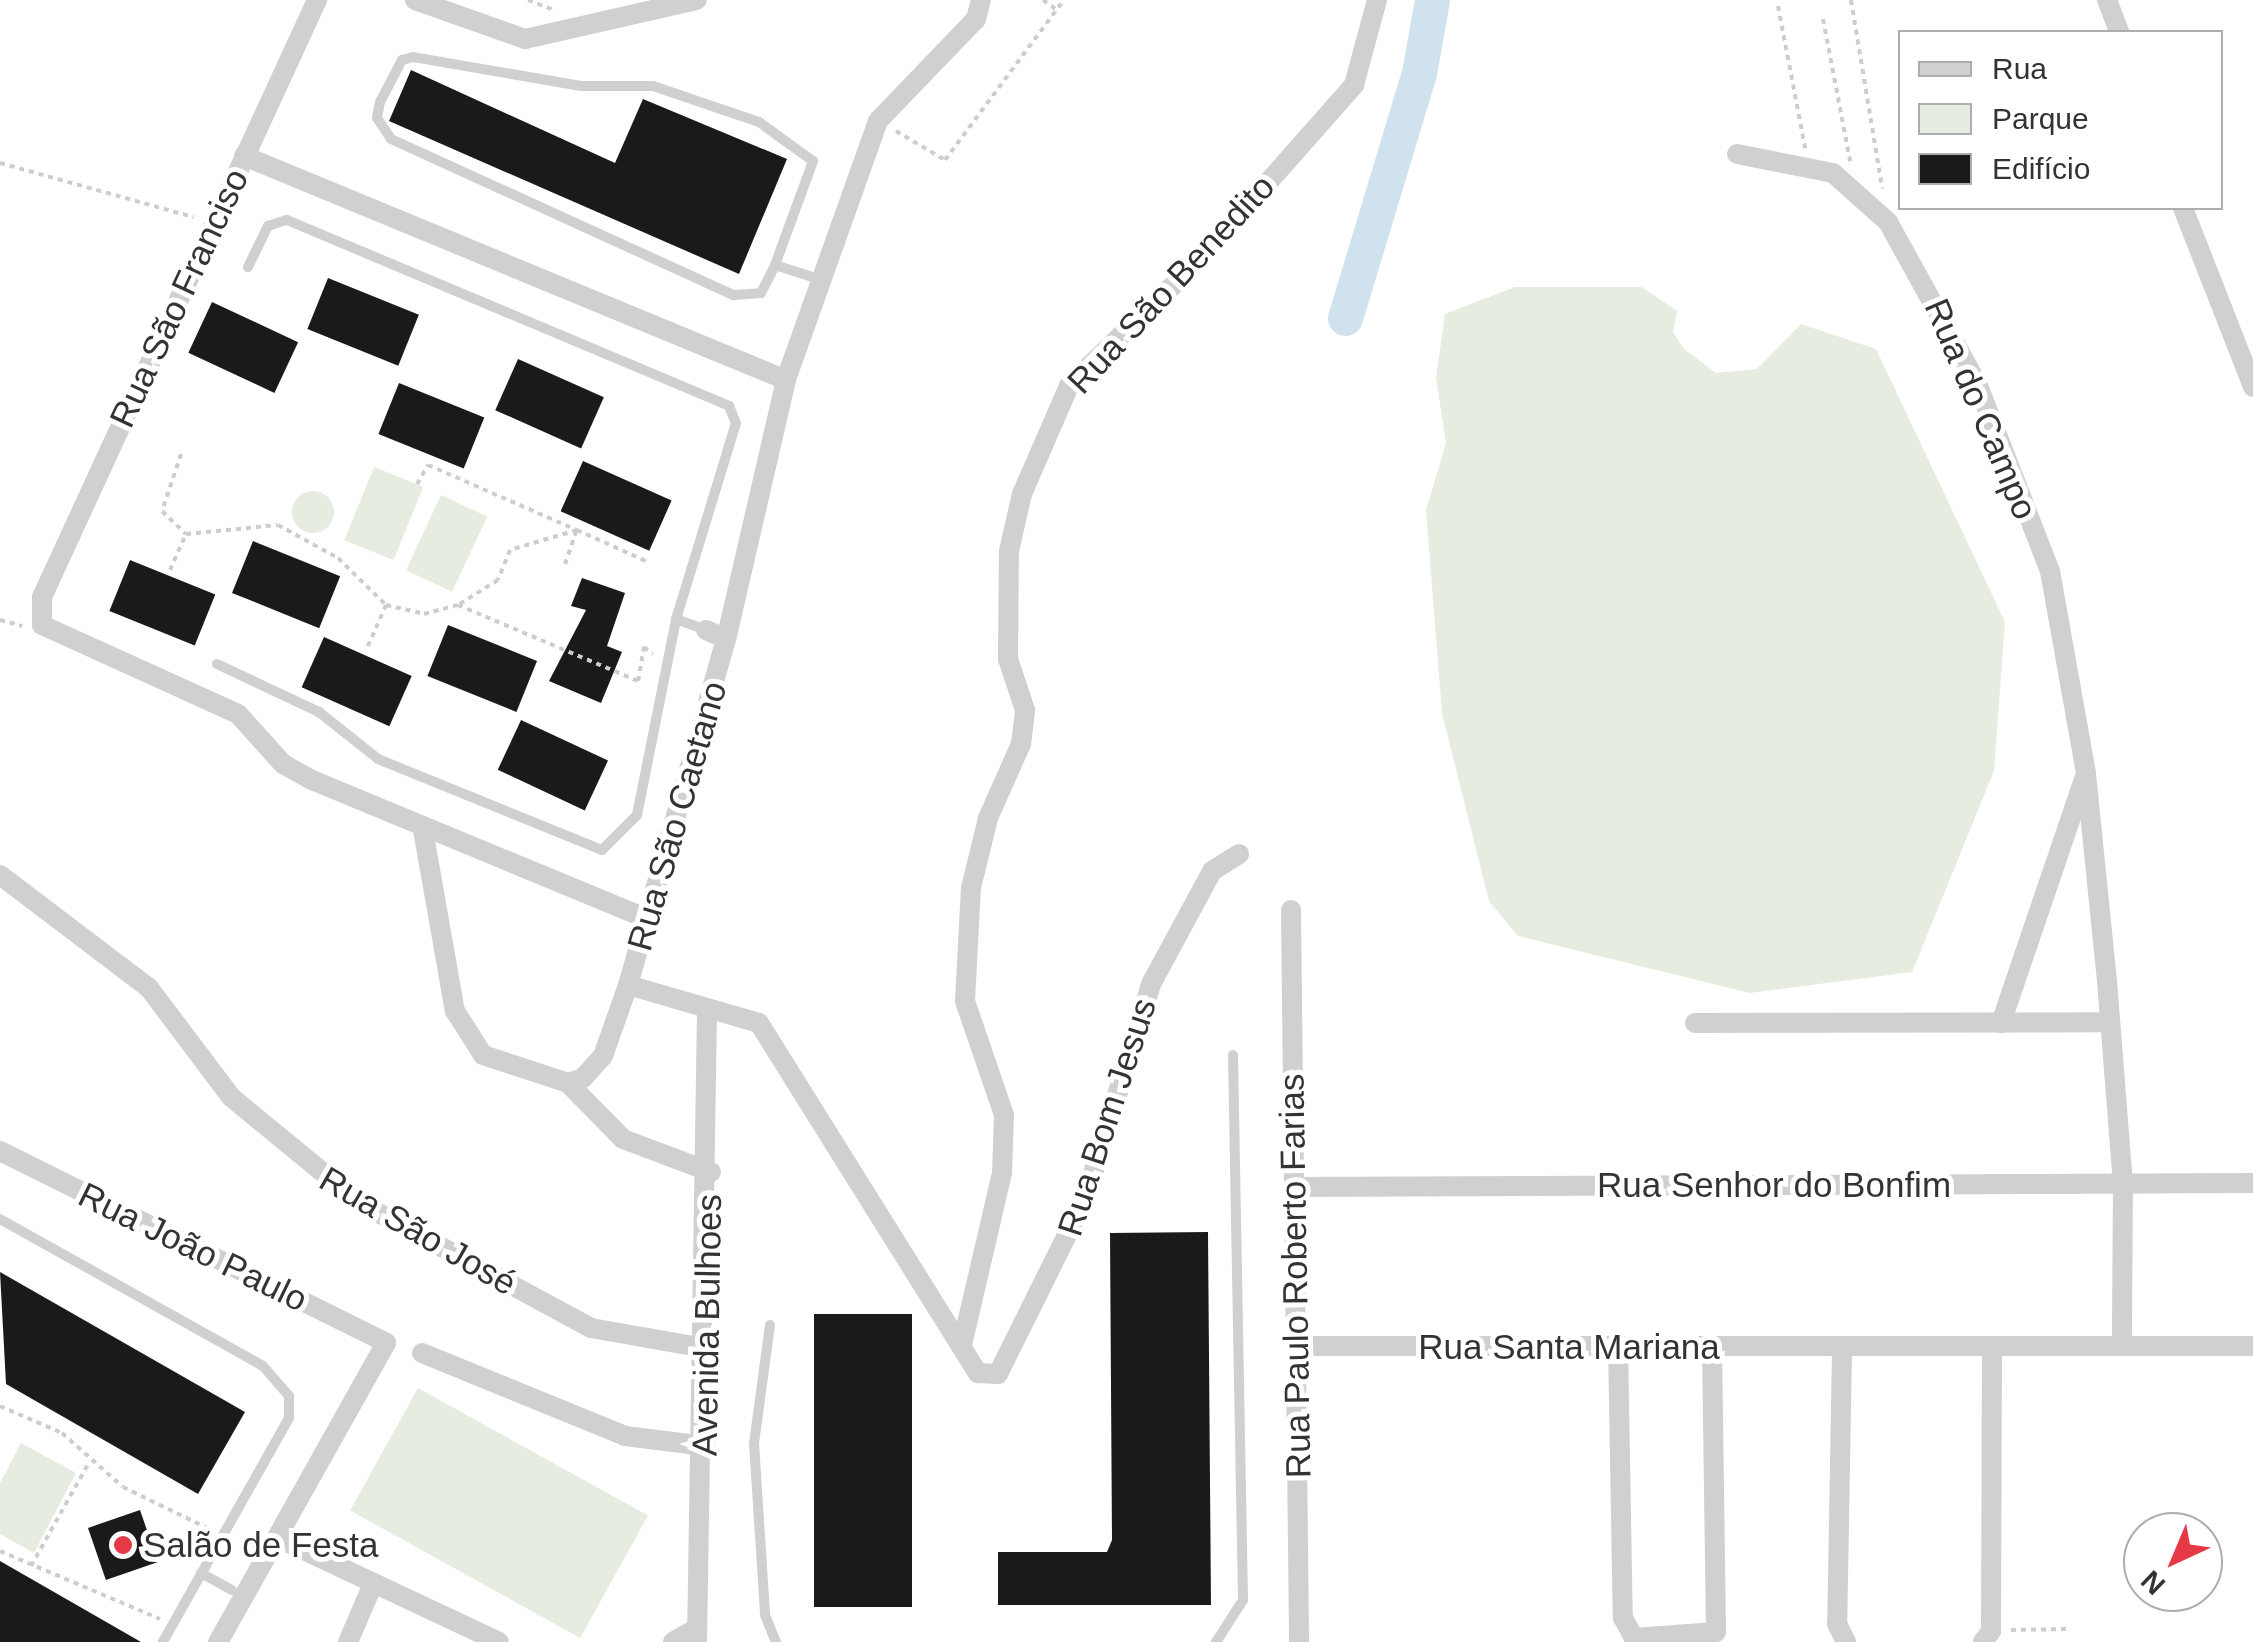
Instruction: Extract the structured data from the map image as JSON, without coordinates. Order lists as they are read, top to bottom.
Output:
{
  "streets": {
    "street": [
      "Rua São Benedito",
      "Rua São Franciso",
      "Rua do Campo",
      "Rua São Caetano",
      "Rua Bom Jesus",
      "Rua Senhor do Bonfim",
      "Rua São José",
      "Rua João Paulo",
      "Rua Paulo Roberto Farias",
      "Avenida Bulhoes",
      "Rua Santa Mariana"
    ]
  },
  "crossings": [
    ["Rua São Benedito", "Rua São Caetano"],
    ["Rua do Campo", "Rua Senhor do Bonfim"],
    ["Rua do Campo", "Rua Santa Mariana"],
    ["Rua São Caetano", "Rua Bom Jesus"],
    ["Rua São Caetano", "Avenida Bulhoes"],
    ["Rua Senhor do Bonfim", "Rua Paulo Roberto Farias"],
    ["Rua São José", "Avenida Bulhoes"],
    ["Rua Paulo Roberto Farias", "Rua Santa Mariana"]
  ],
  "places": ["Salão de Festa"],
  "legend": ["Rua", "Parque", "Edifício"],
  "north": "bottom left"
}
